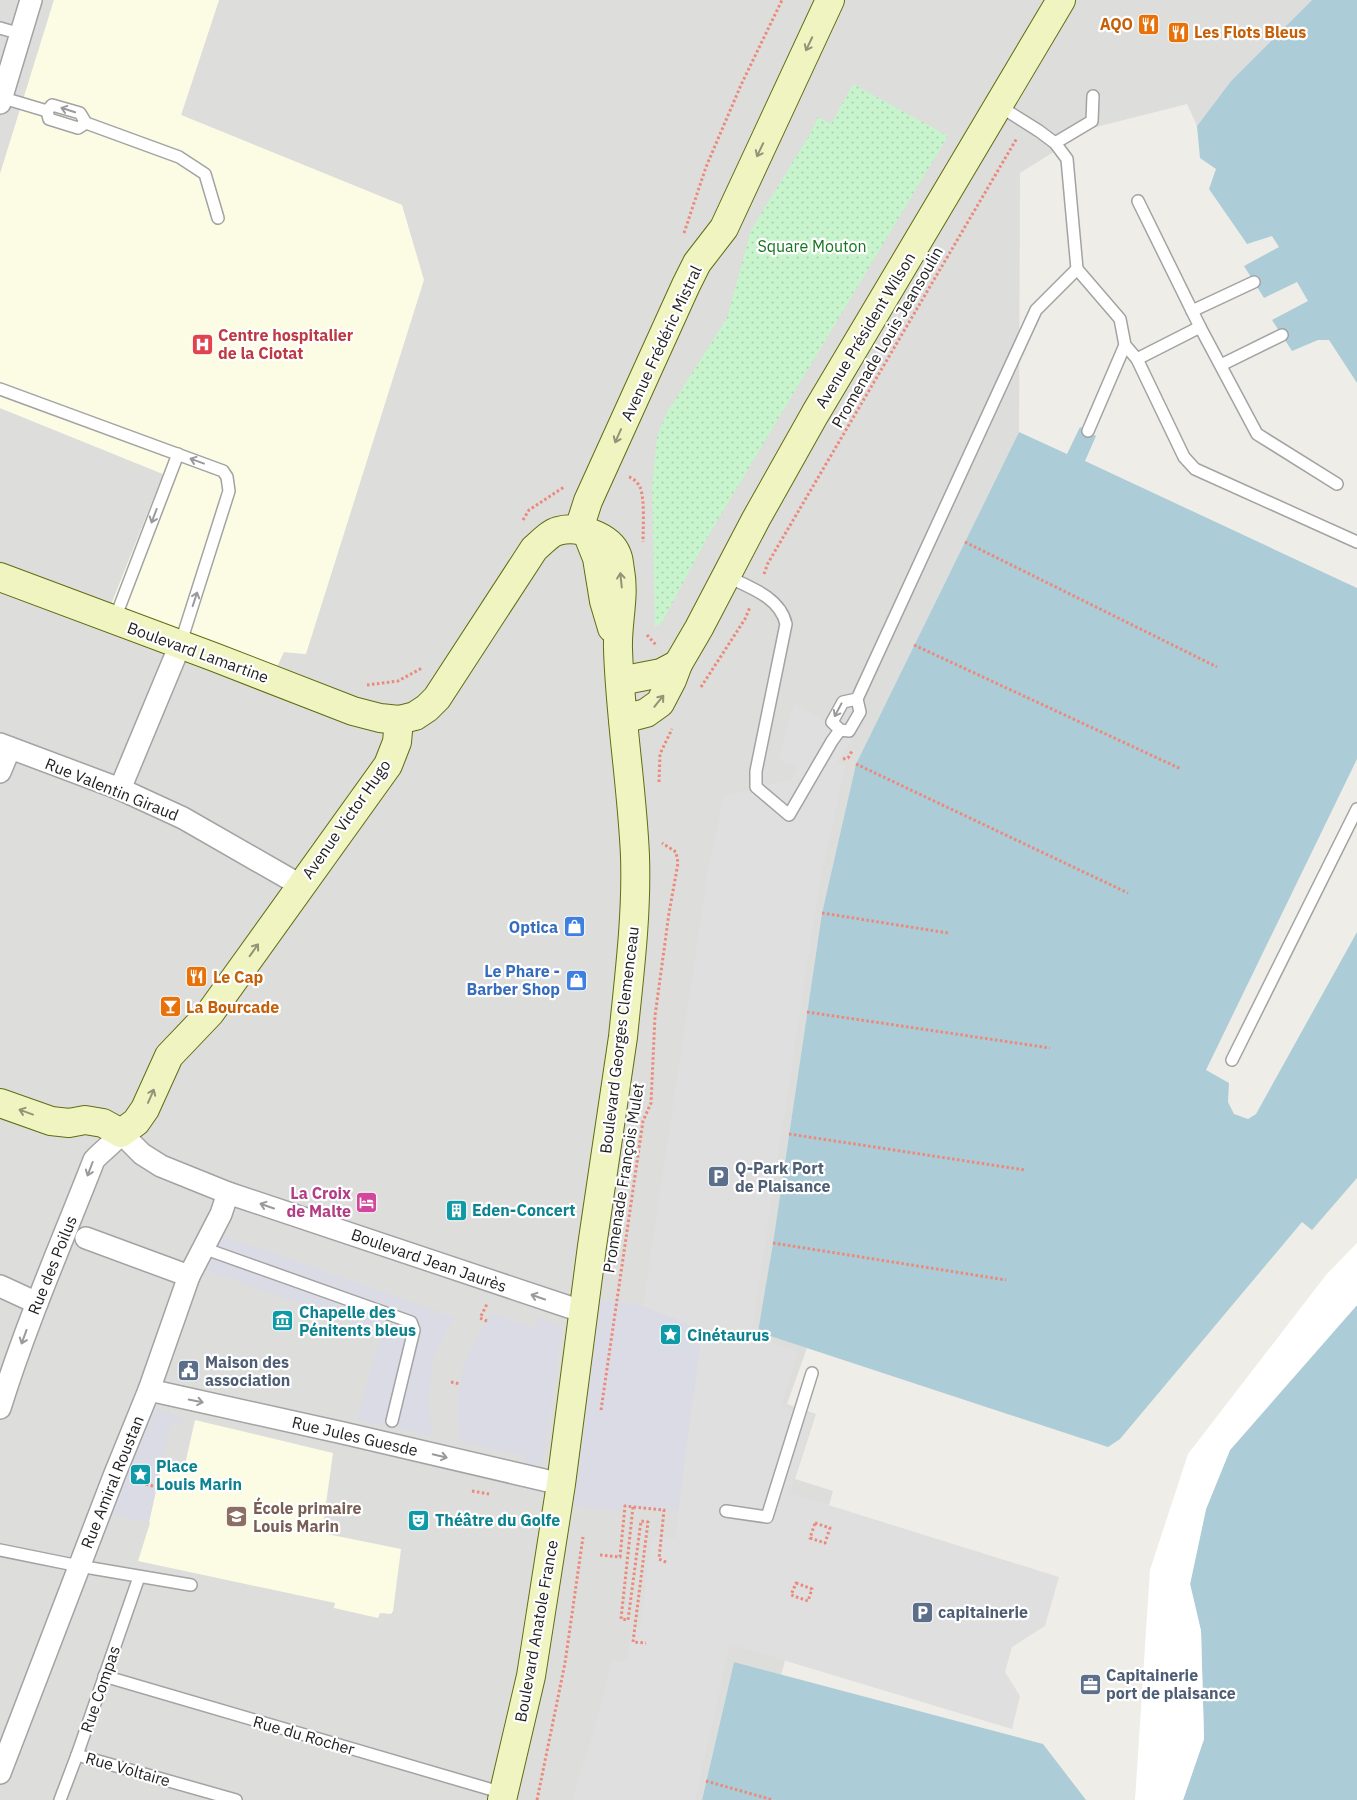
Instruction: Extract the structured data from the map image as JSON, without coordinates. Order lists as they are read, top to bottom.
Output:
{
  "streets": {
    "street": [
      "Avenue Président Wilson",
      "Avenue Frédéric Mistral",
      "Boulevard Lamartine",
      "Rue Valentin Giraud",
      "Avenue Victor Hugo",
      "Boulevard Georges Clemenceau",
      "Boulevard Jean Jaurès",
      "Rue des Poilus",
      "Rue Jules Guesde",
      "Rue Amiral Roustan",
      "Boulevard Anatole France"
    ],
    "lane": ["Rue Compas", "Rue du Rocher", "Rue Voltaire"],
    "path": ["Promenade Louis Jeansoulin", "Promenade François Mulet"]
  },
  "crossings": [
    ["Avenue Président Wilson", "Boulevard Georges Clemenceau"],
    ["Avenue Frédéric Mistral", "Boulevard Georges Clemenceau"],
    ["Boulevard Lamartine", "Avenue Victor Hugo"],
    ["Rue Valentin Giraud", "Avenue Victor Hugo"],
    ["Avenue Victor Hugo", "Boulevard Jean Jaurès"],
    ["Avenue Victor Hugo", "Rue des Poilus"],
    ["Boulevard Georges Clemenceau", "Boulevard Jean Jaurès"],
    ["Boulevard Georges Clemenceau", "Boulevard Anatole France"],
    ["Boulevard Jean Jaurès", "Rue des Poilus"],
    ["Boulevard Jean Jaurès", "Rue Amiral Roustan"],
    ["Boulevard Jean Jaurès", "Boulevard Anatole France"],
    ["Rue Jules Guesde", "Rue Amiral Roustan"],
    ["Rue Jules Guesde", "Boulevard Anatole France"],
    ["Boulevard Anatole France", "Rue du Rocher"],
    ["Rue Compas", "Rue du Rocher"],
    ["Rue Compas", "Rue Voltaire"]
  ],
  "one_way": [
    "Avenue Frédéric Mistral",
    "Avenue Victor Hugo",
    "Boulevard Jean Jaurès",
    "Rue des Poilus",
    "Rue Jules Guesde"
  ],
  "parks": ["Square Mouton"],
  "places": {
    "restaurant": ["AQO", "Les Flots Bleus", "Le Cap"],
    "hospital": ["Centre hospitalier de la Ciotat"],
    "shop": ["Optica", "Le Phare - Barber Shop"],
    "bar": ["La Bourcade"],
    "parking": ["Q-Park Port de Plaisance", "capitainerie"],
    "hotel": ["La Croix de Malte"],
    "building": ["Eden-Concert"],
    "museum": ["Chapelle des Pénitents bleus"],
    "place": ["Cinétaurus", "Place Louis Marin"],
    "public building": ["Maison des association"],
    "school or university": ["École primaire Louis Marin"],
    "theatre": ["Théâtre du Golfe"],
    "office": ["Capitainerie port de plaisance"]
  }
}
